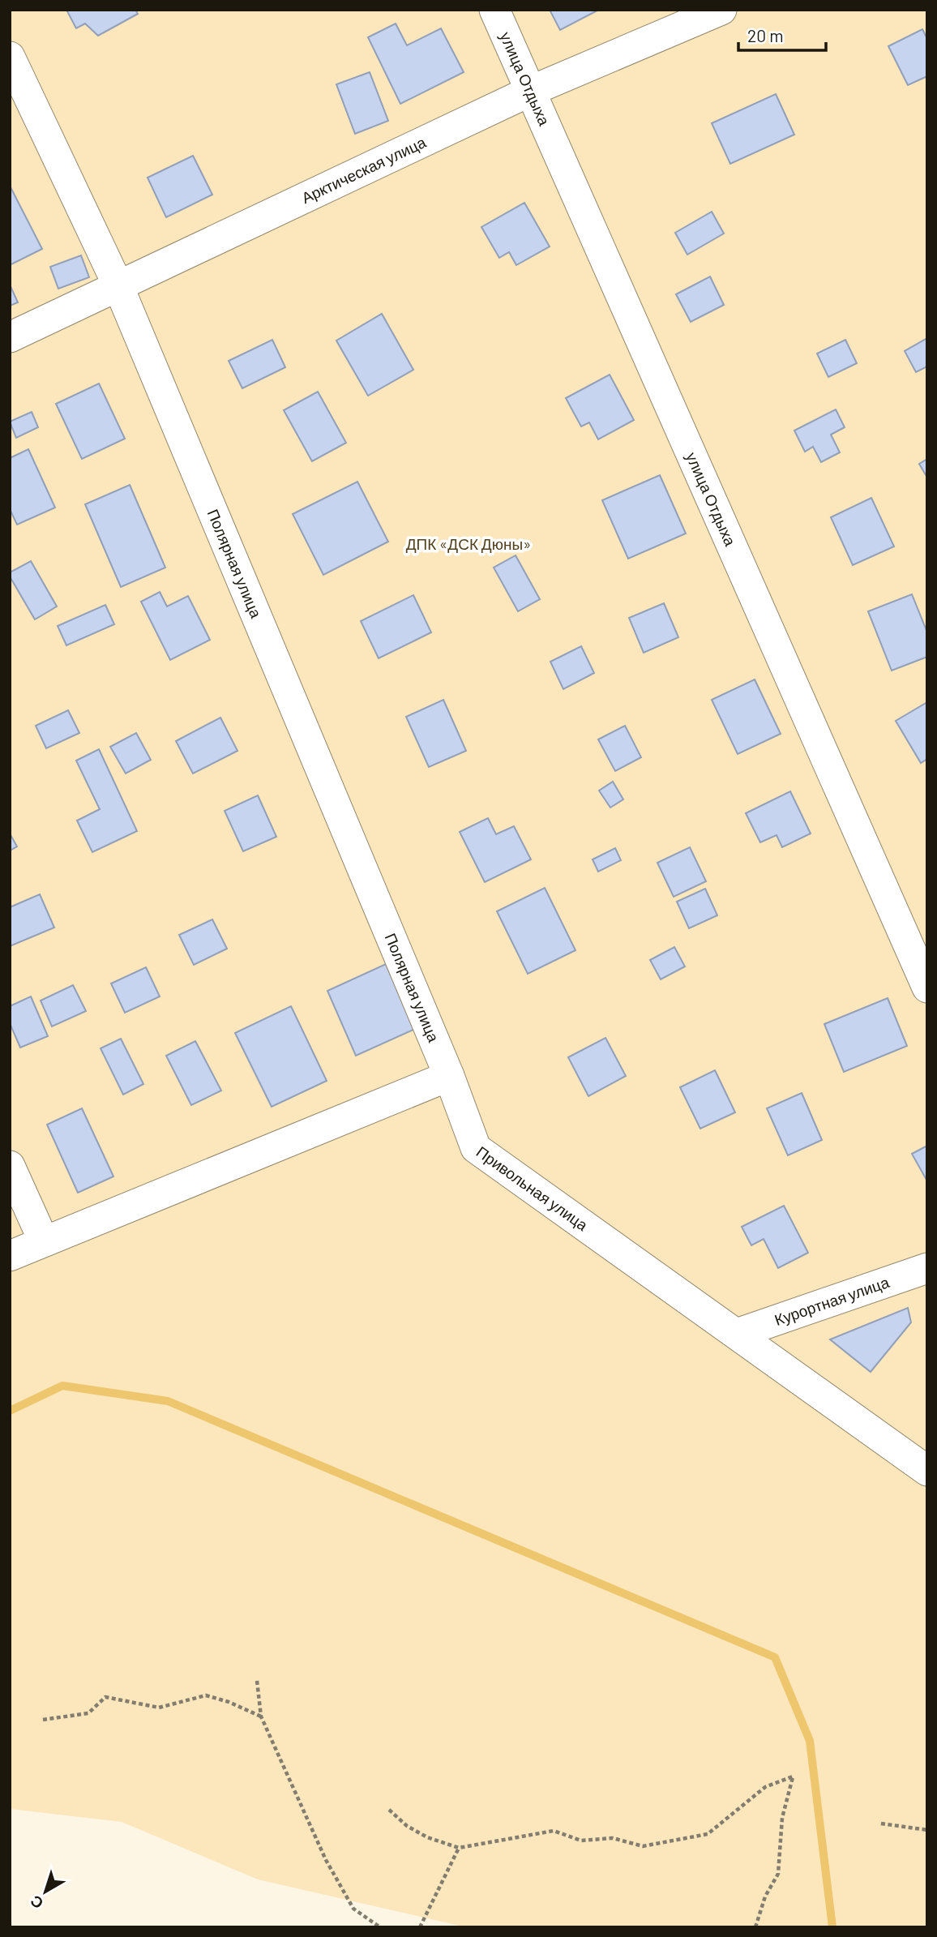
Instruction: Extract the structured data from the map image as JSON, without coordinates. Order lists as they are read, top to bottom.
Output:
{
  "streets": {
    "street": [
      "улица Отдыха",
      "Арктическая улица",
      "Полярная улица",
      "Привольная улица",
      "Курортная улица"
    ]
  },
  "crossings": [
    ["улица Отдыха", "Арктическая улица"],
    ["Арктическая улица", "Полярная улица"],
    ["Полярная улица", "Привольная улица"],
    ["Привольная улица", "Курортная улица"]
  ],
  "parks": ["ДПК «ДСК Дюны»"],
  "scale_bar": "20 m",
  "north": "bottom left"
}
